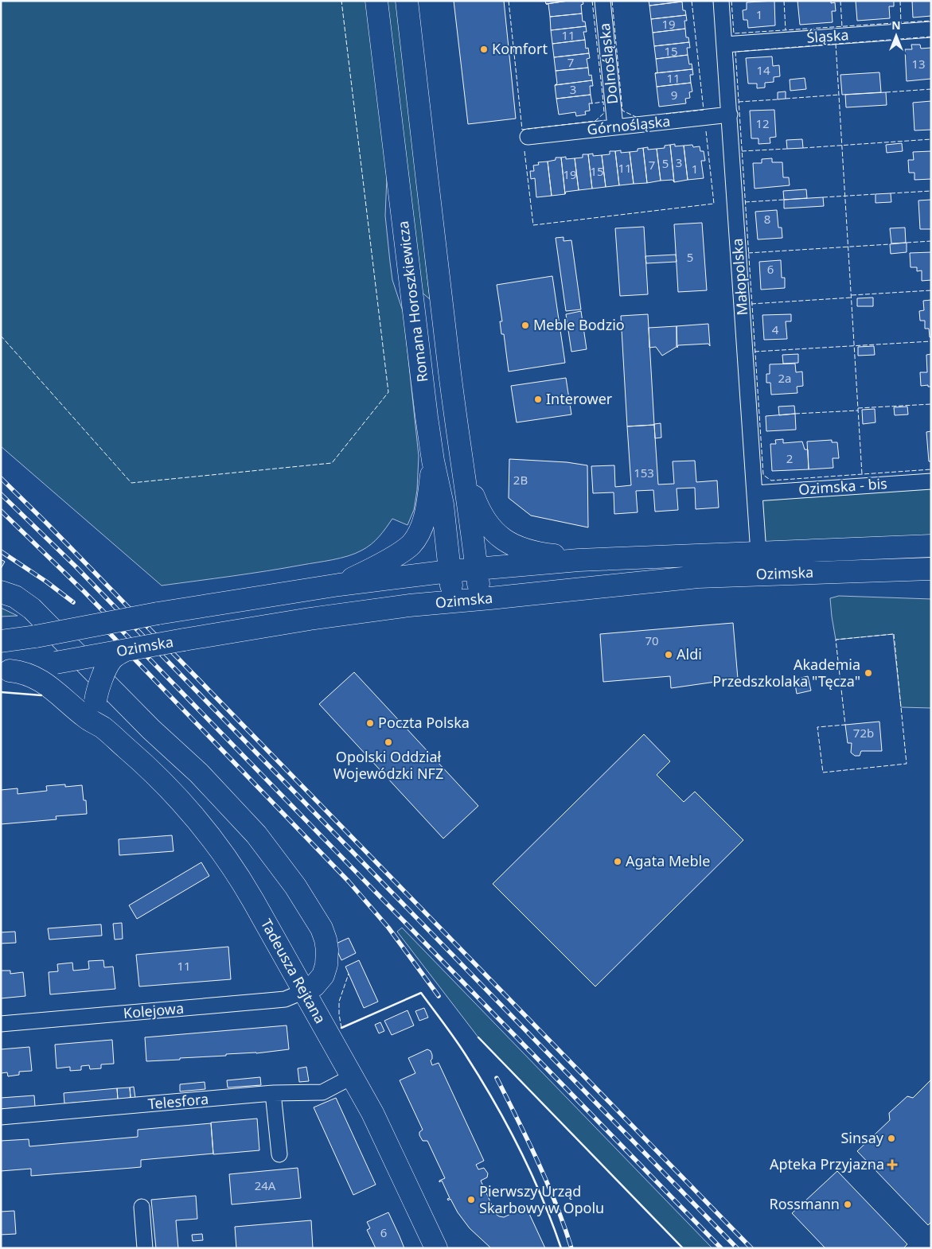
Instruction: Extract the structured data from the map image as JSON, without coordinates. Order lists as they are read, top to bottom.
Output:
{
  "streets": {
    "street": [
      "Śląska",
      "Dolnośląska",
      "Górnośląska",
      "Małopolska",
      "Romana Horoszkiewicza",
      "Ozimska - bis",
      "Ozimska",
      "Tadeusza Rejtana",
      "Kolejowa",
      "Telesfora"
    ]
  },
  "crossings": [
    ["Śląska", "Małopolska"],
    ["Dolnośląska", "Górnośląska"],
    ["Górnośląska", "Małopolska"],
    ["Małopolska", "Ozimska - bis"],
    ["Małopolska", "Ozimska"],
    ["Romana Horoszkiewicza", "Ozimska"],
    ["Ozimska", "Tadeusza Rejtana"],
    ["Tadeusza Rejtana", "Kolejowa"],
    ["Tadeusza Rejtana", "Telesfora"]
  ],
  "places": {
    "other": [
      "Komfort",
      "Meble Bodzio",
      "Interower",
      "Aldi",
      "Akademia Przedszkolaka \"Tęcza\"",
      "Poczta Polska",
      "Opolski Oddział Wojewódzki NFZ",
      "Agata Meble",
      "Sinsay",
      "Pierwszy Urząd Skarbowy w Opolu",
      "Rossmann"
    ],
    "health": ["Apteka Przyjazna"]
  },
  "house_numbers": [
    "1",
    "19",
    "11",
    "15",
    "7",
    "13",
    "14",
    "11",
    "3",
    "9",
    "12",
    "3",
    "5",
    "7",
    "11",
    "1",
    "15",
    "19",
    "8",
    "5",
    "6",
    "4",
    "2a",
    "2",
    "153",
    "2B",
    "70",
    "72b",
    "11",
    "24A",
    "6"
  ],
  "north": "top"
}
